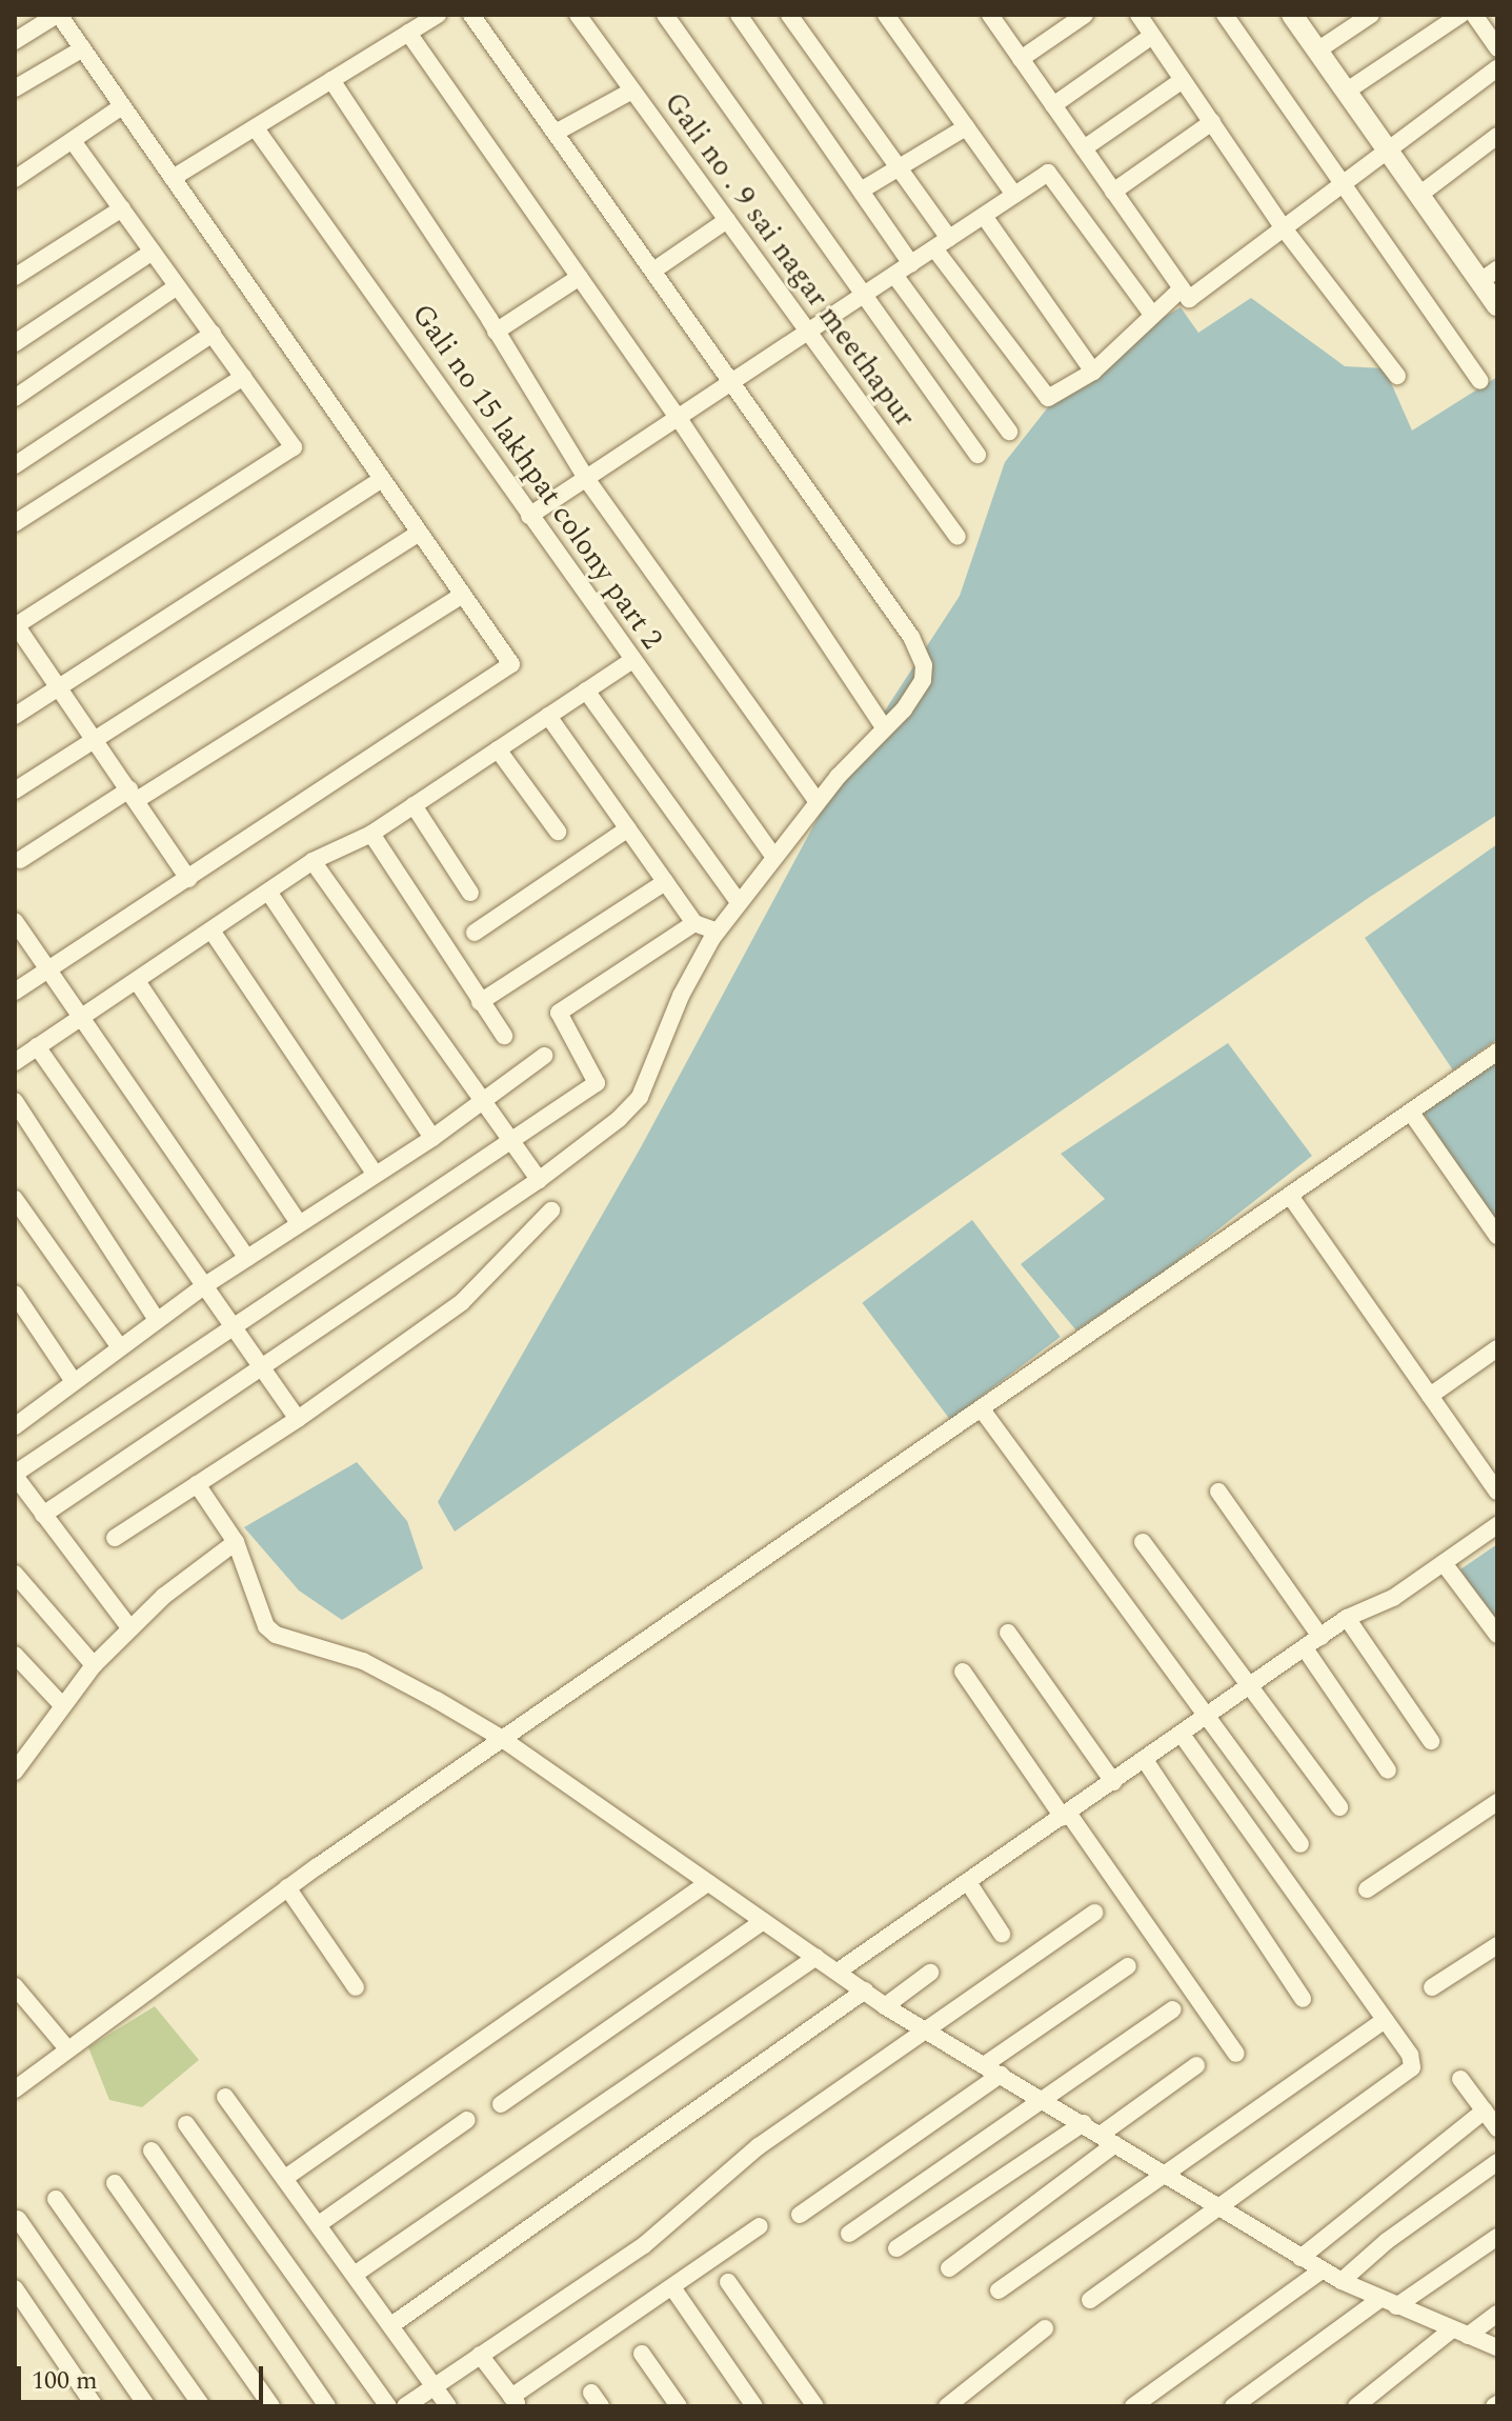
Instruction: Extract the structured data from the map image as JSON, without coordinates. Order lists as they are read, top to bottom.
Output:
{
  "streets": {
    "street": ["Gali no . 9 sai nagar meethapur", "Gali no 15 lakhpat colony part 2"]
  },
  "scale_bar": "100 m"
}
